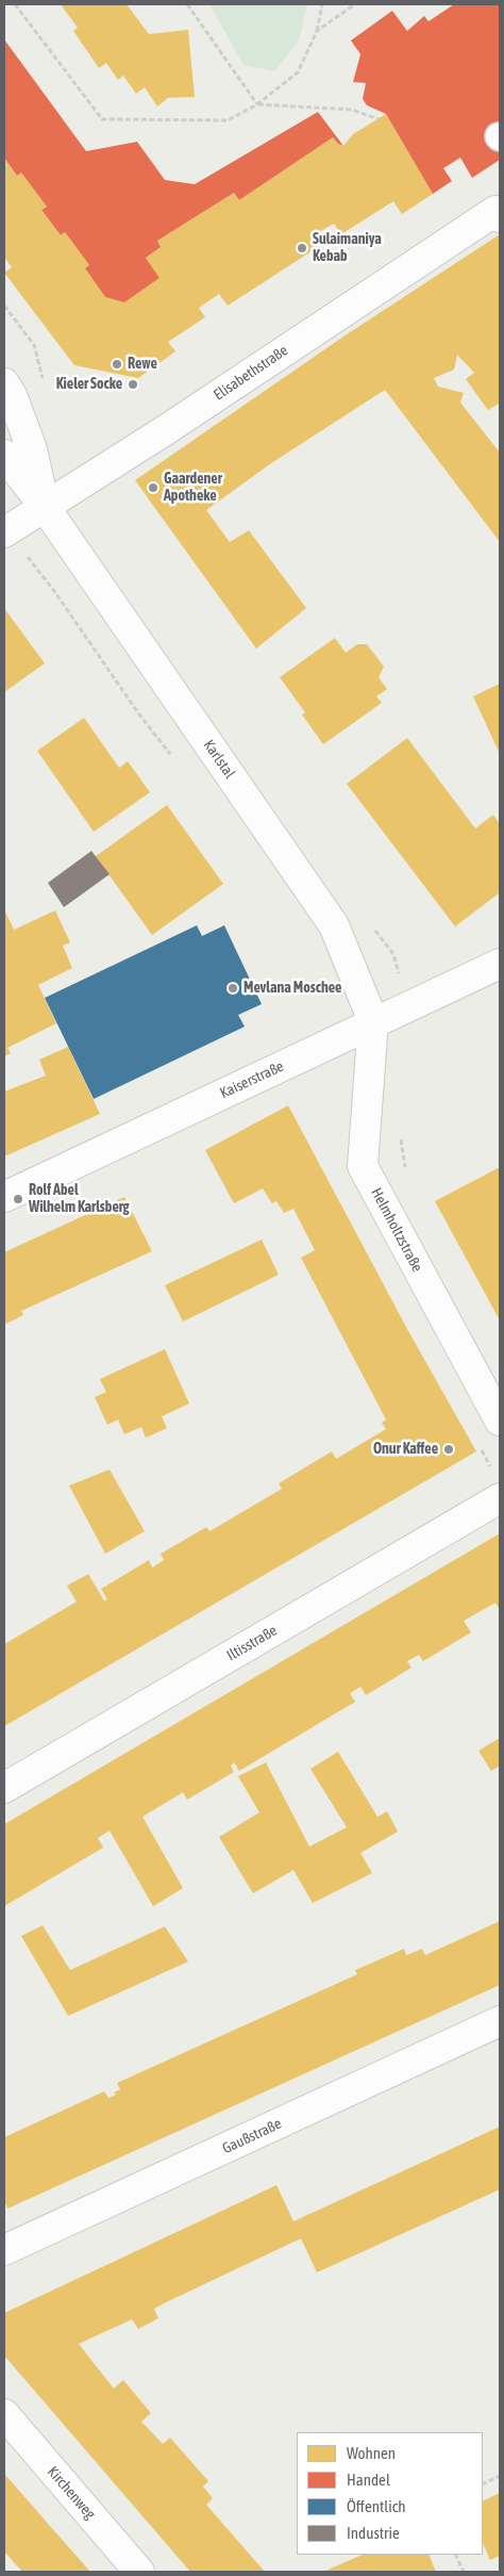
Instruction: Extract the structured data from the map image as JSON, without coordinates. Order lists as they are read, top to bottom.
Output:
{
  "streets": {
    "street": [
      "Elisabethstraße",
      "Karlstal",
      "Kaiserstraße",
      "Helmholtzstraße",
      "Iltisstraße",
      "Gaußstraße",
      "Kirchenweg"
    ]
  },
  "crossings": [
    ["Elisabethstraße", "Karlstal"],
    ["Karlstal", "Kaiserstraße"],
    ["Karlstal", "Helmholtzstraße"],
    ["Kaiserstraße", "Helmholtzstraße"]
  ],
  "places": [
    "Sulaimaniya Kebab",
    "Rewe",
    "Kieler Socke",
    "Gaardener Apotheke",
    "Mevlana Moschee",
    "Rolf Abel Wilhelm Karlsberg",
    "Onur Kaffee"
  ],
  "legend": [
    "Wohnen",
    "Handel",
    "Öffentlich",
    "Industrie"
  ]
}
